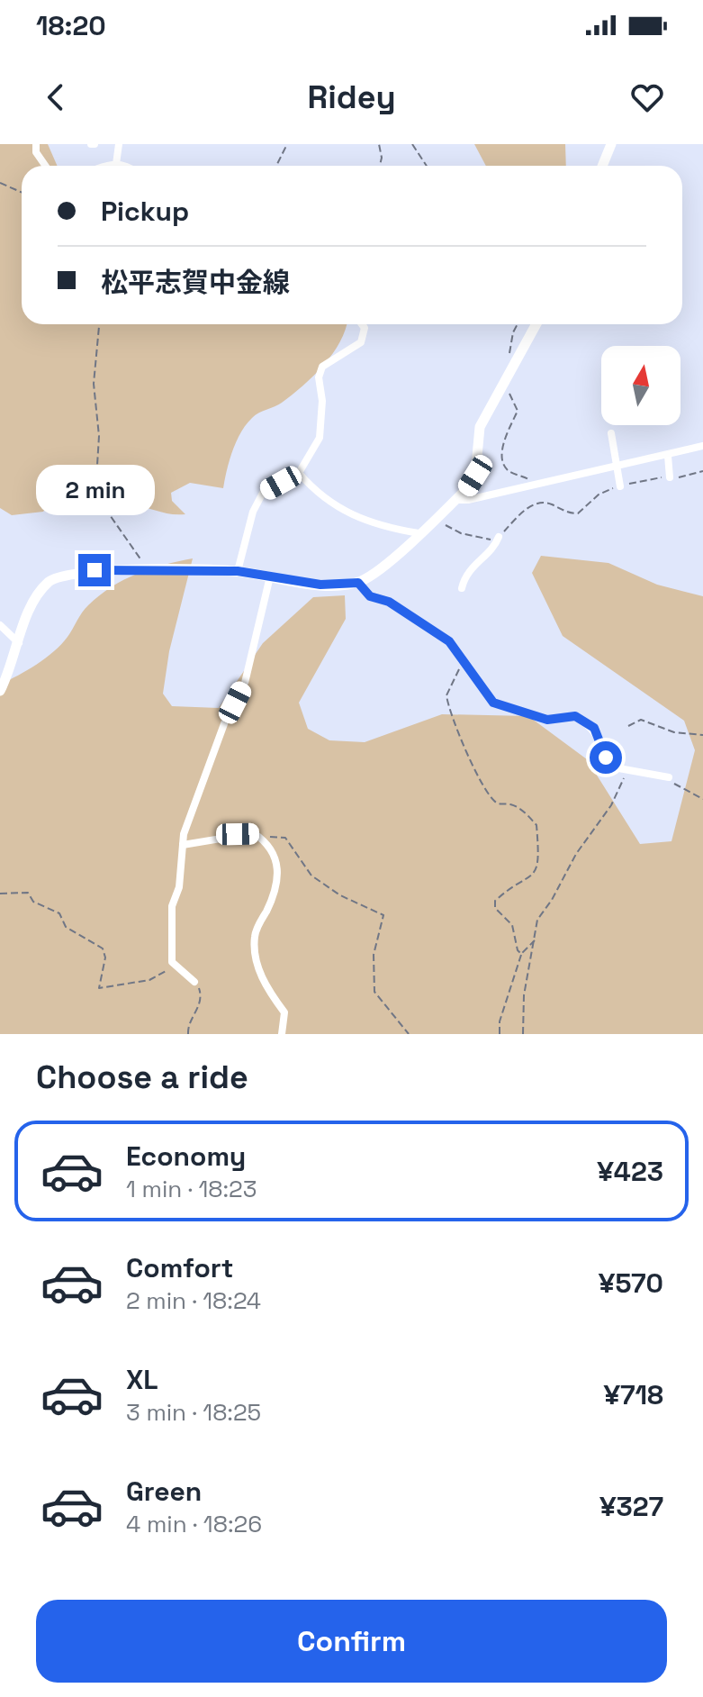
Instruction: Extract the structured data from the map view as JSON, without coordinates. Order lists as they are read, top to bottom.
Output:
{
  "north": "top",
  "page": {
    "status": "18:20",
    "header": "Ridey",
    "banner": ["Pickup", "松平志賀中金線"],
    "bubble": "2 min",
    "heading": "Choose a ride",
    "list": [
      {
        "name": "Economy",
        "note": "1 min · 18:23",
        "value": "¥423"
      },
      {
        "name": "Comfort",
        "note": "2 min · 18:24",
        "value": "¥570"
      },
      {
        "name": "XL",
        "note": "3 min · 18:25",
        "value": "¥718"
      },
      {
        "name": "Green",
        "note": "4 min · 18:26",
        "value": "¥327"
      }
    ],
    "buttons": "Confirm"
  }
}
